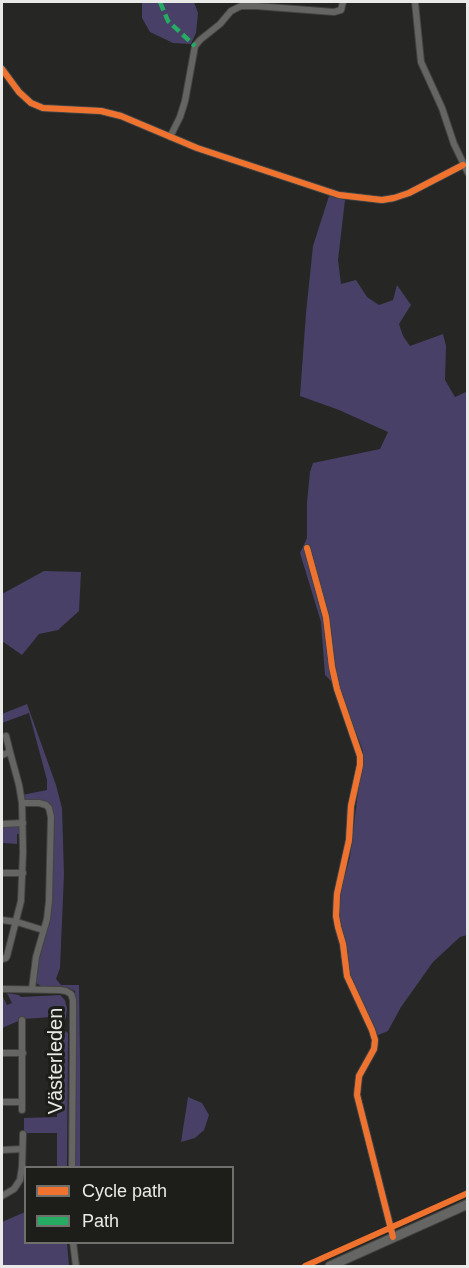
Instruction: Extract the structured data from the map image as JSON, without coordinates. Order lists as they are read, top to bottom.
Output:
{
  "streets": {
    "street": ["Västerleden"]
  },
  "legend": ["Cycle path", "Path"]
}
